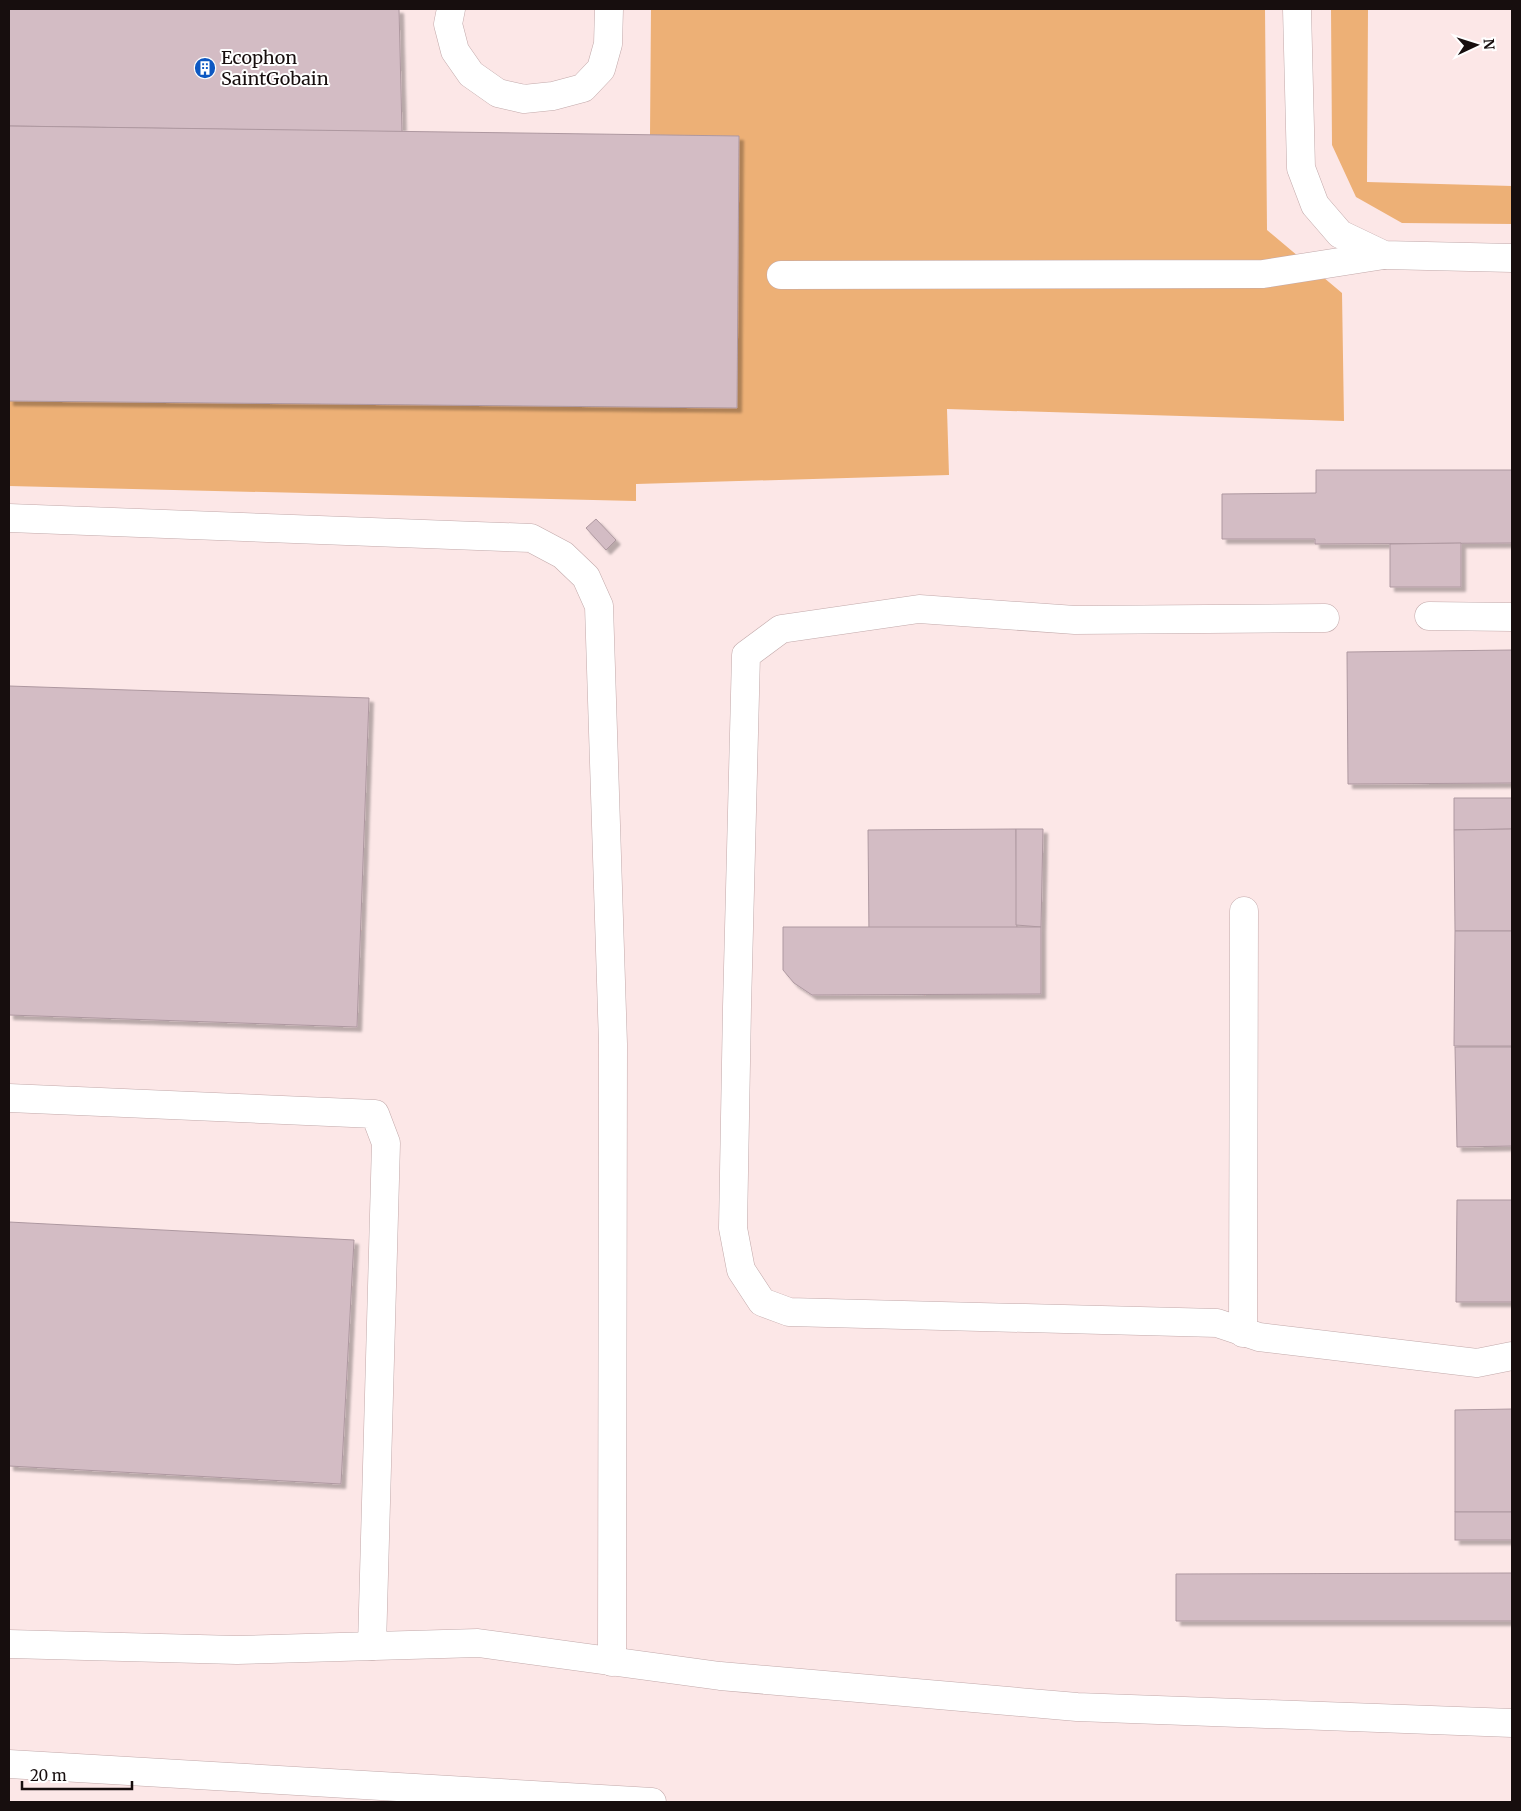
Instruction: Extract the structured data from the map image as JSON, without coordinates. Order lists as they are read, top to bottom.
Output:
{
  "places": {
    "building": ["Ecophon SaintGobain"]
  },
  "scale_bar": "20 m",
  "north": "right"
}
